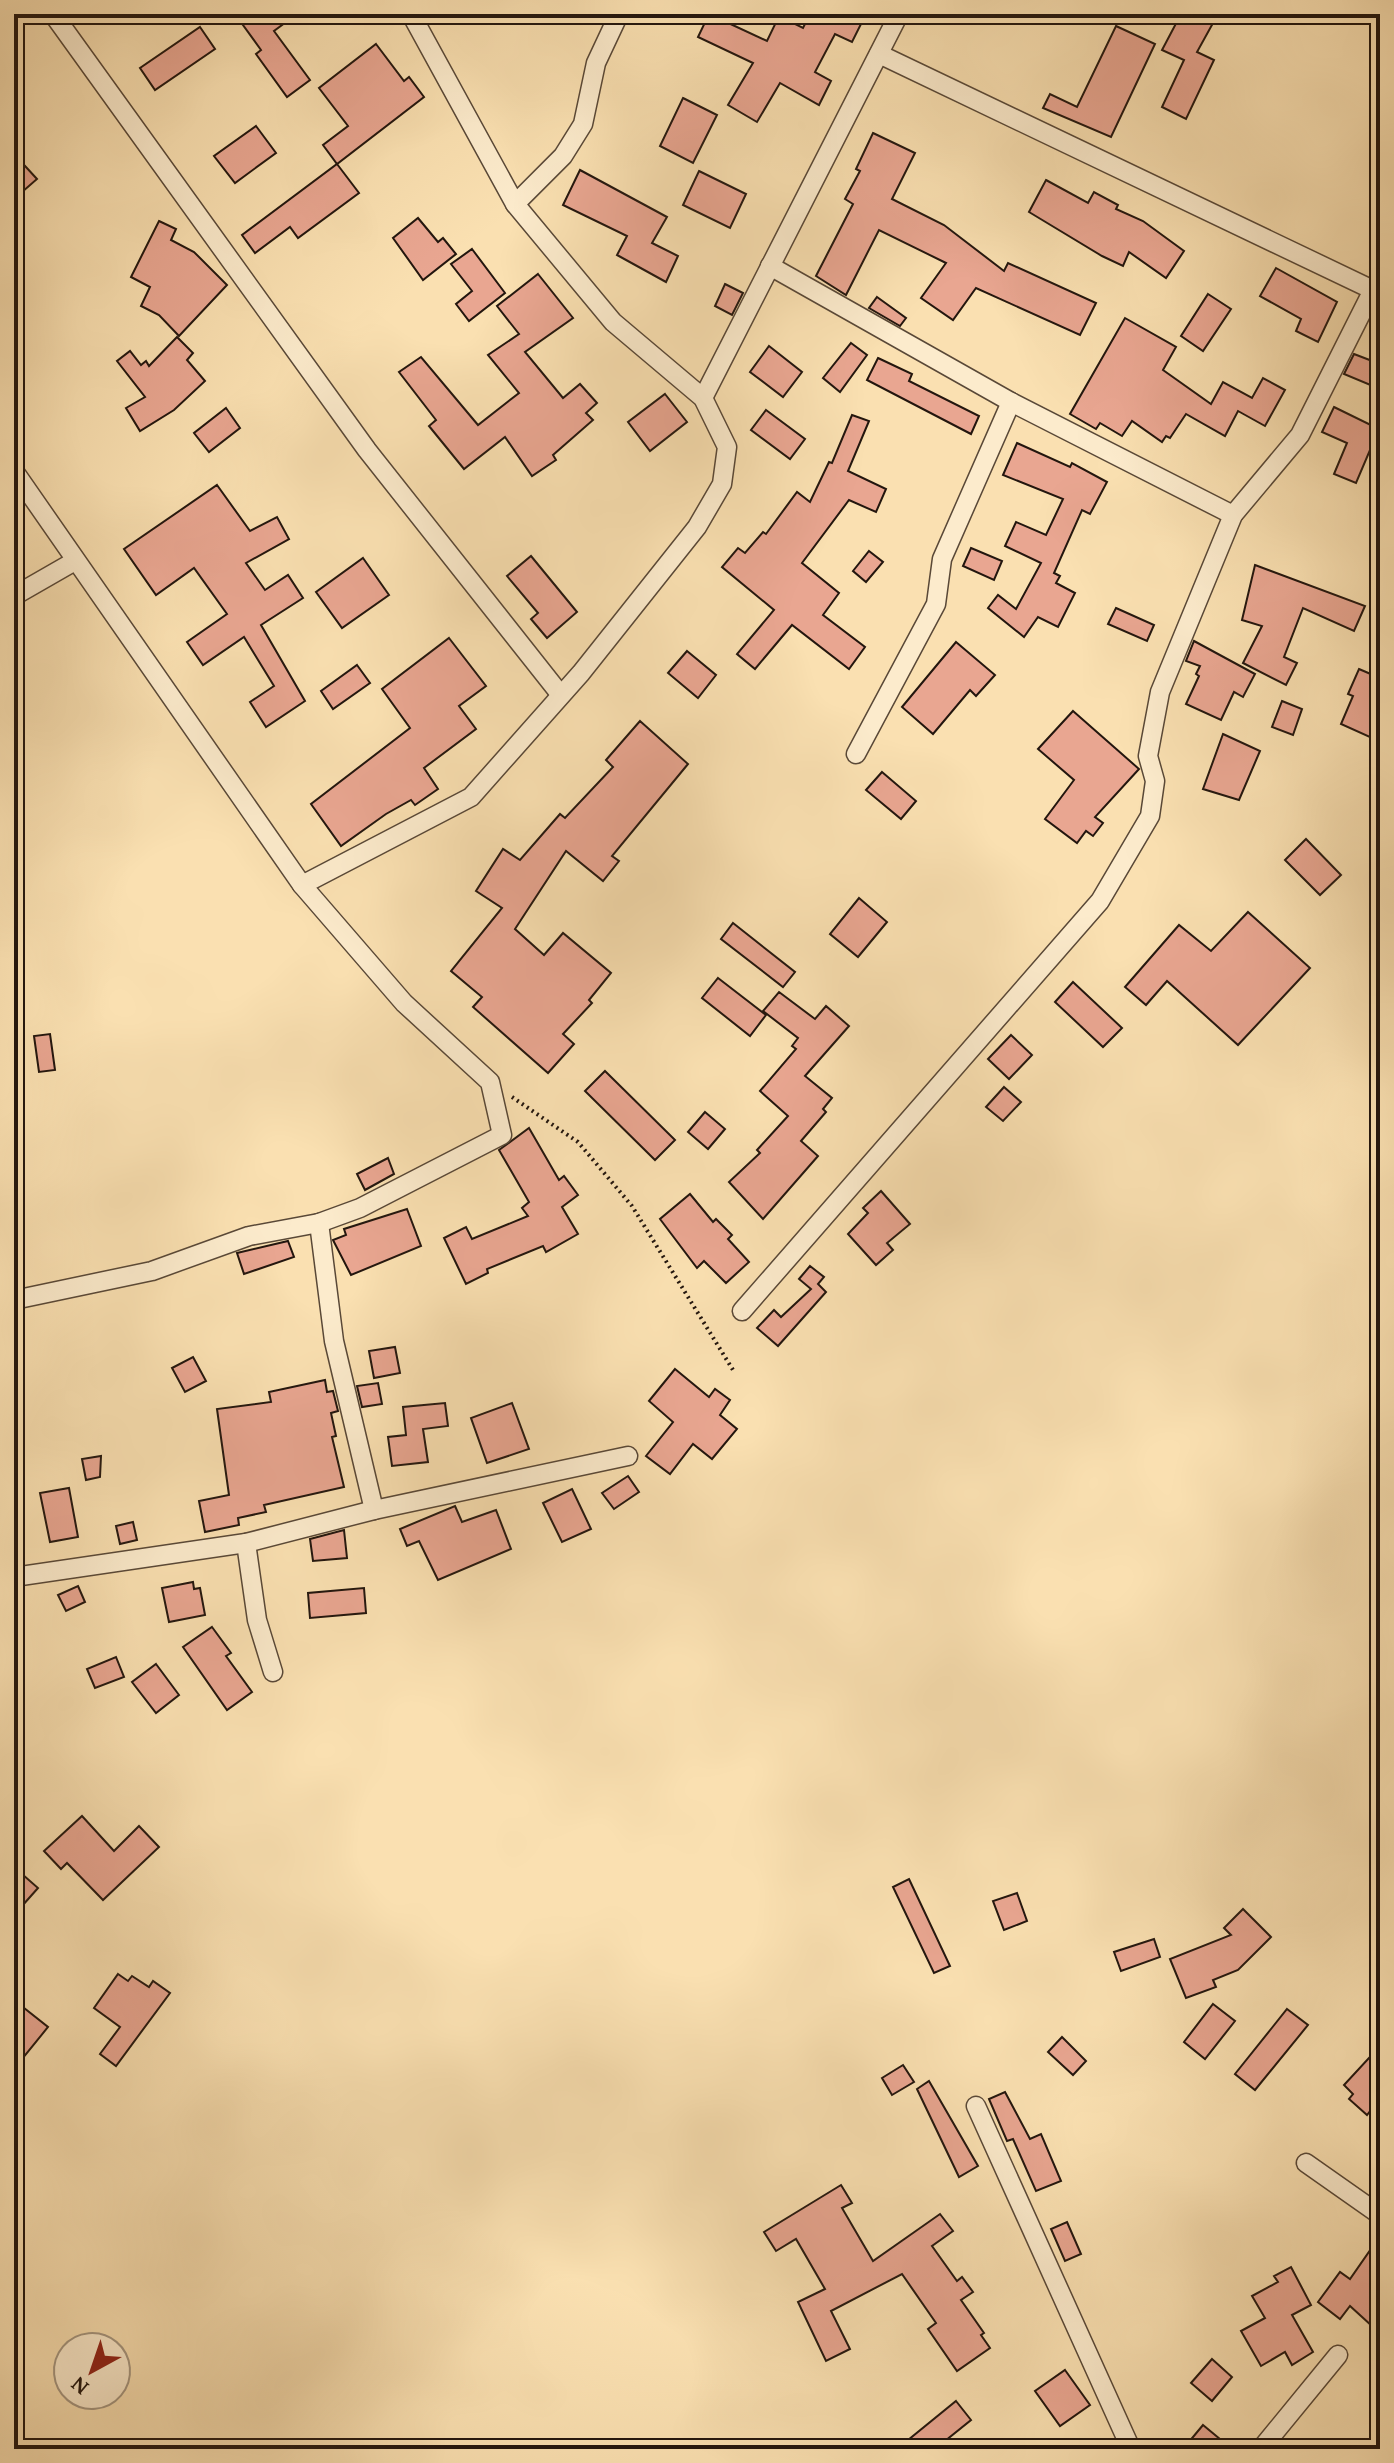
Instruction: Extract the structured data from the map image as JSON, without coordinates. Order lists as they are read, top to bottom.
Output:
{
  "north": "bottom left"
}
